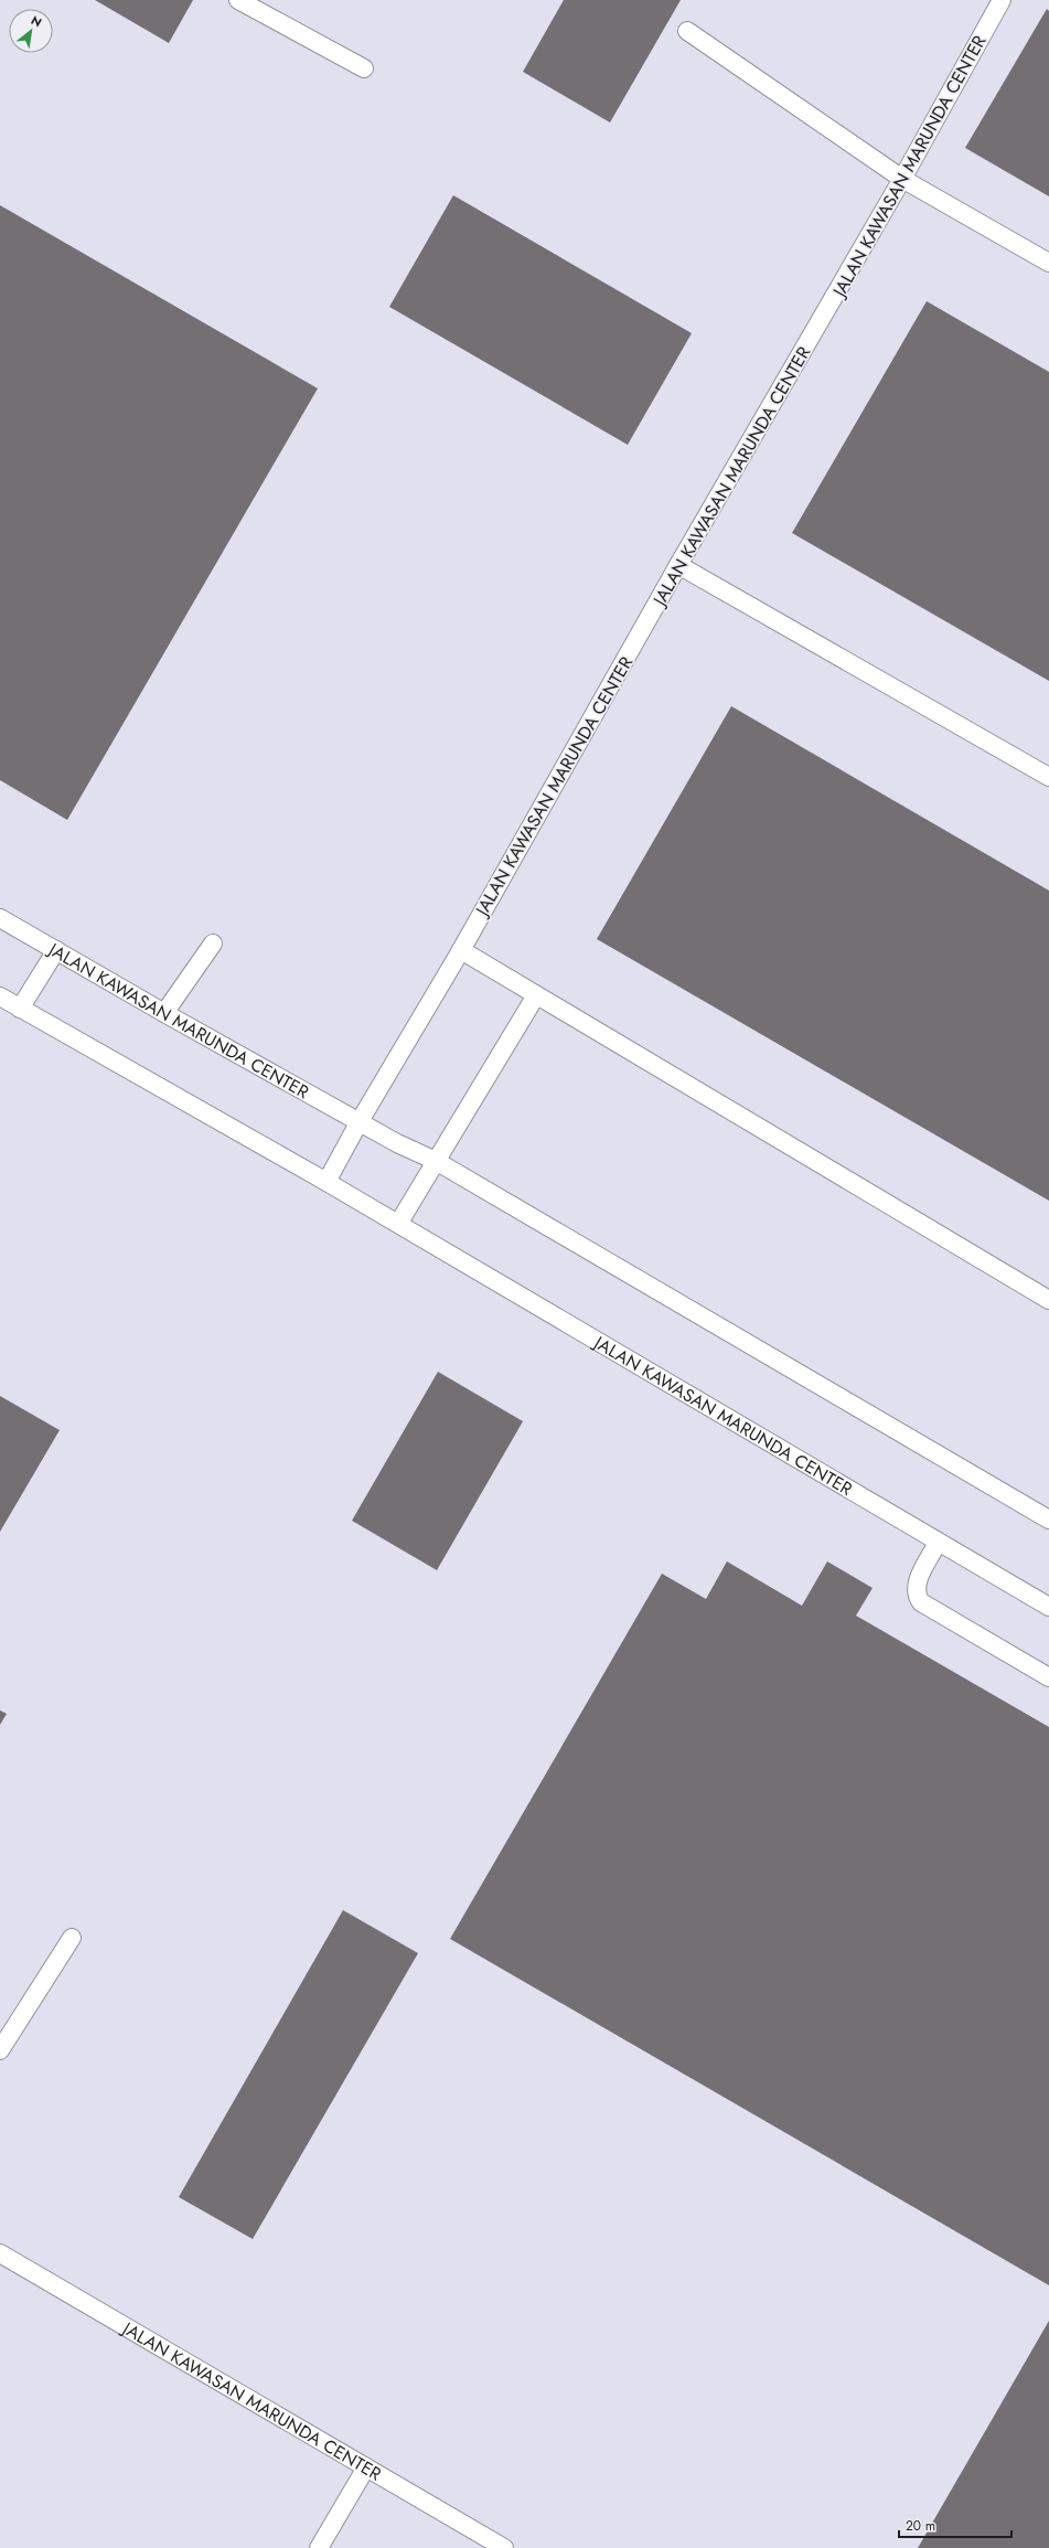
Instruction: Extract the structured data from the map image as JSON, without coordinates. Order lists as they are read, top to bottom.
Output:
{
  "streets": {
    "lane": ["JALAN KAWASAN MARUNDA CENTER"]
  },
  "scale_bar": "20 m",
  "north": "top right"
}
